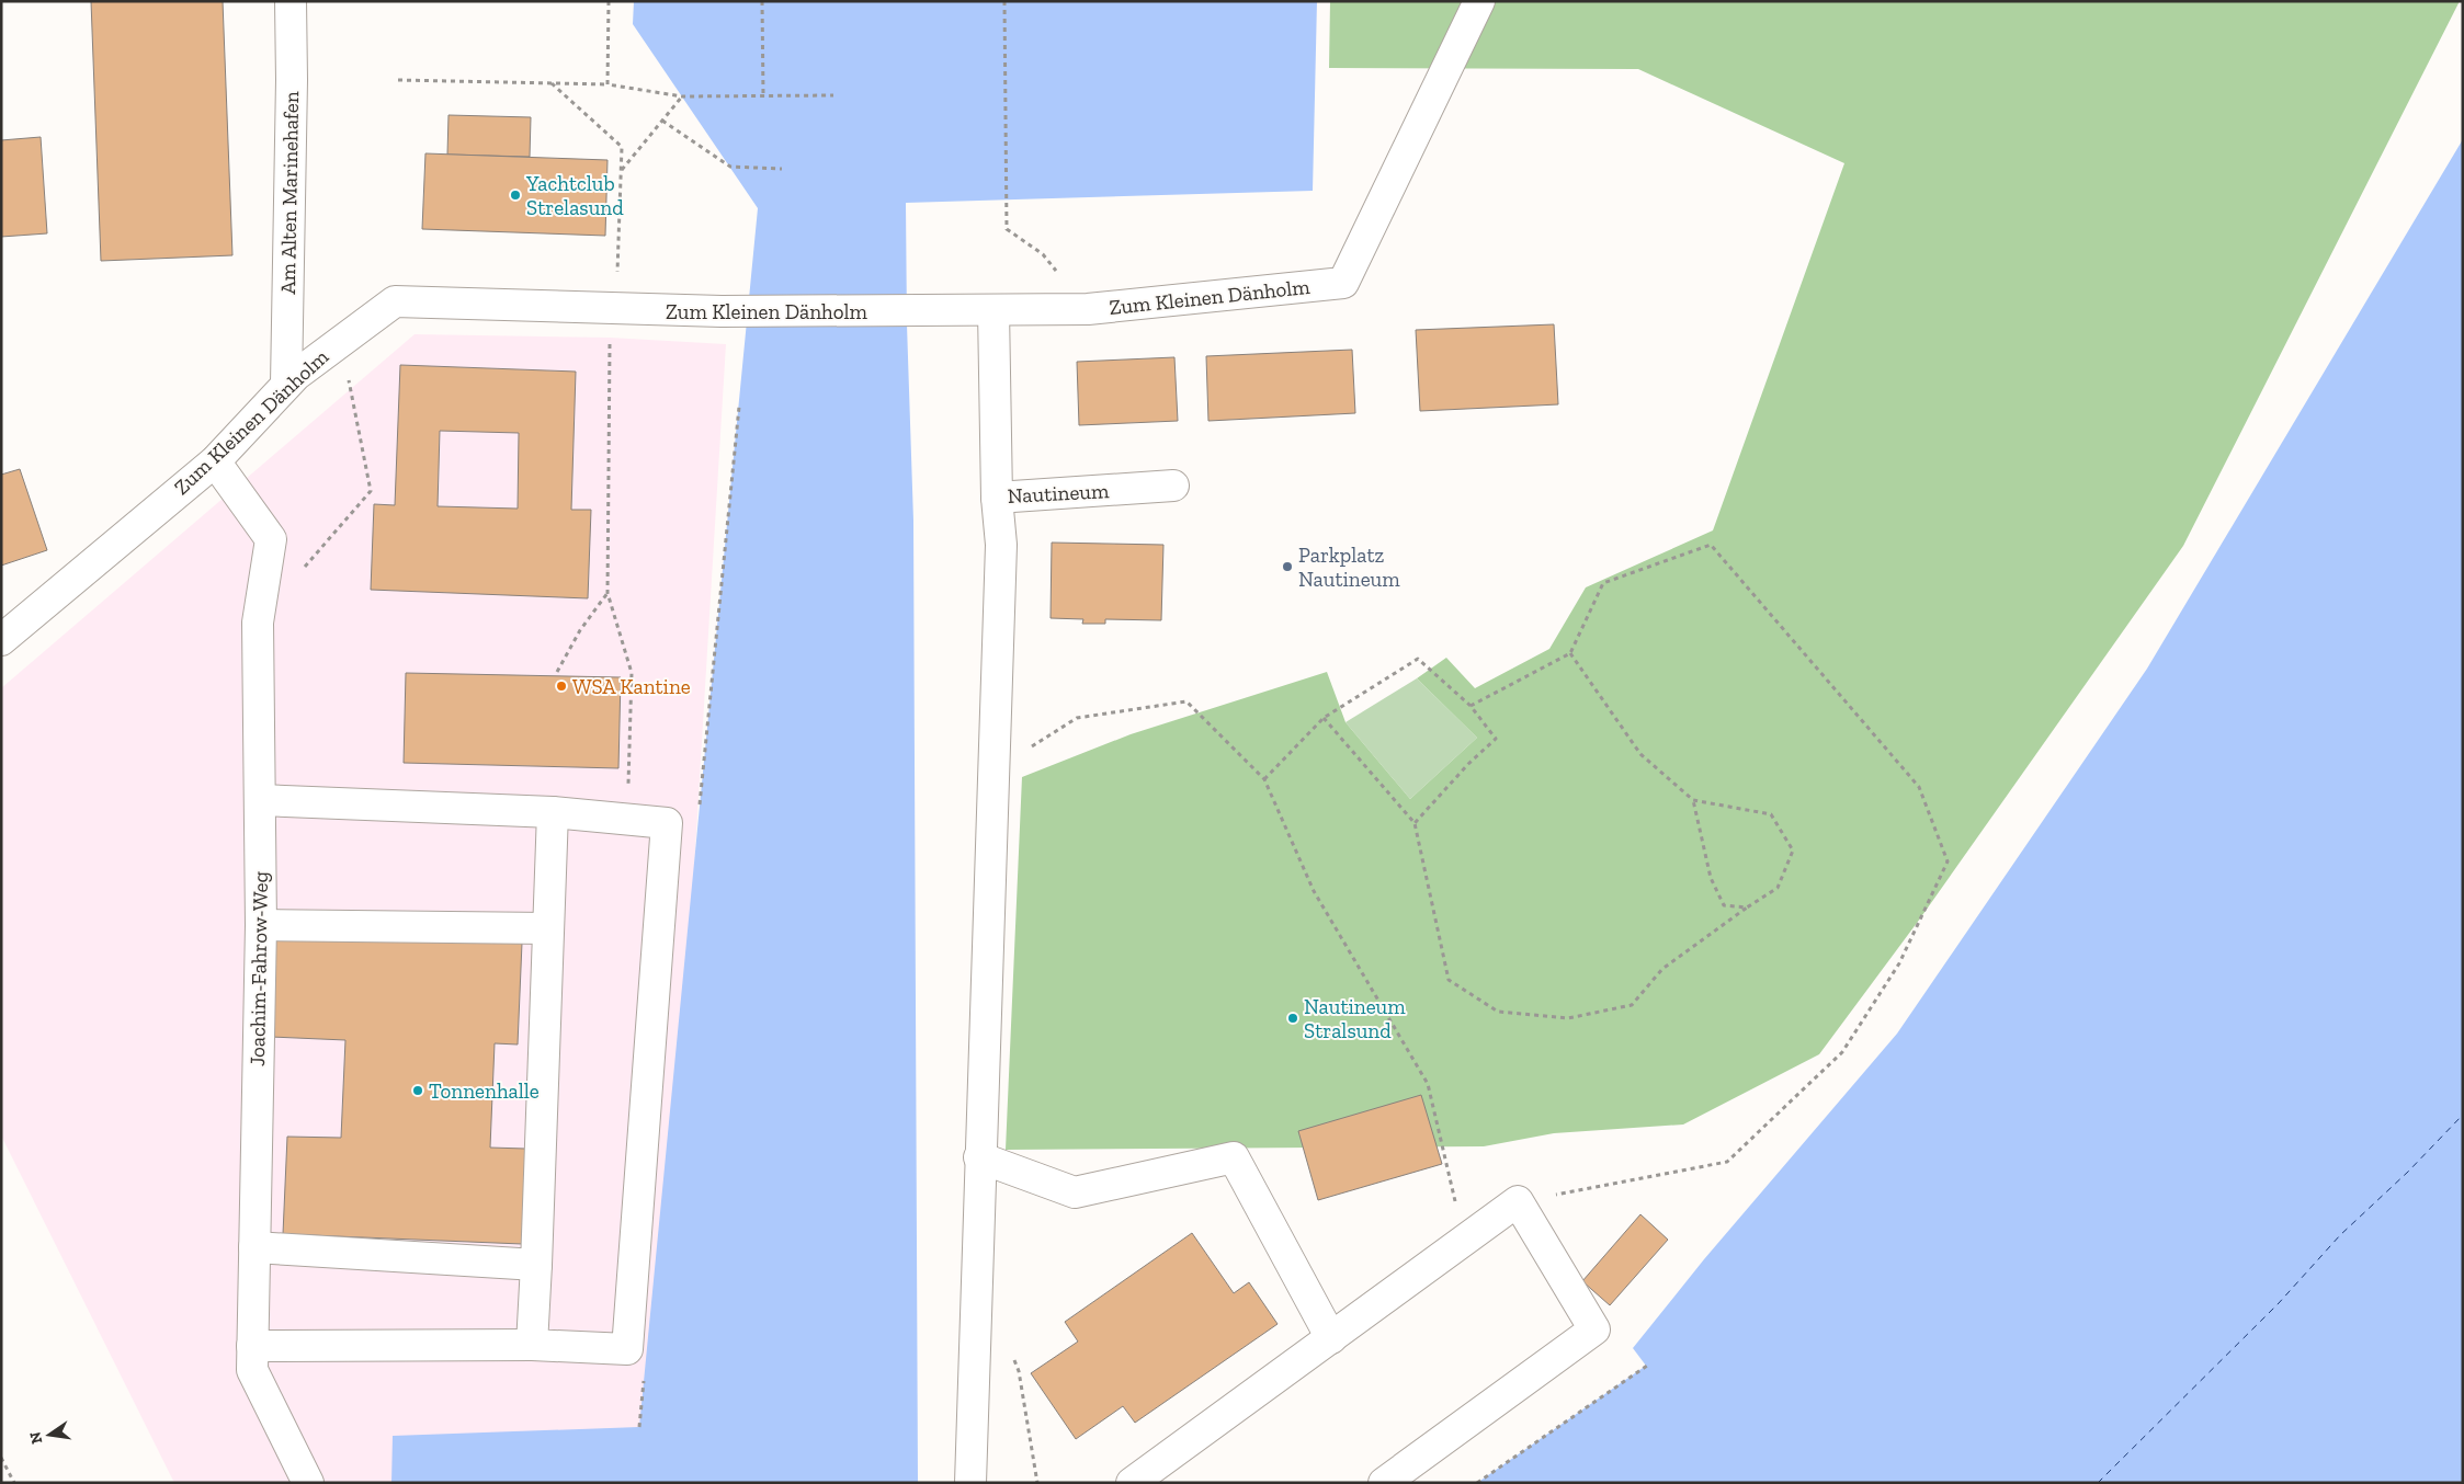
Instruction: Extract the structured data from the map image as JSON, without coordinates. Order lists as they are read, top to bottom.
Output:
{
  "streets": {
    "street": [
      "Am Alten Marinehafen",
      "Zum Kleinen Dänholm",
      "Nautineum",
      "Joachim-Fahrow-Weg"
    ]
  },
  "crossings": [
    ["Am Alten Marinehafen", "Zum Kleinen Dänholm"],
    ["Zum Kleinen Dänholm", "Nautineum"],
    ["Zum Kleinen Dänholm", "Joachim-Fahrow-Weg"]
  ],
  "places": [
    "Yachtclub Strelasund",
    "Parkplatz Nautineum",
    "WSA Kantine",
    "Nautineum Stralsund",
    "Tonnenhalle"
  ],
  "north": "left"
}
